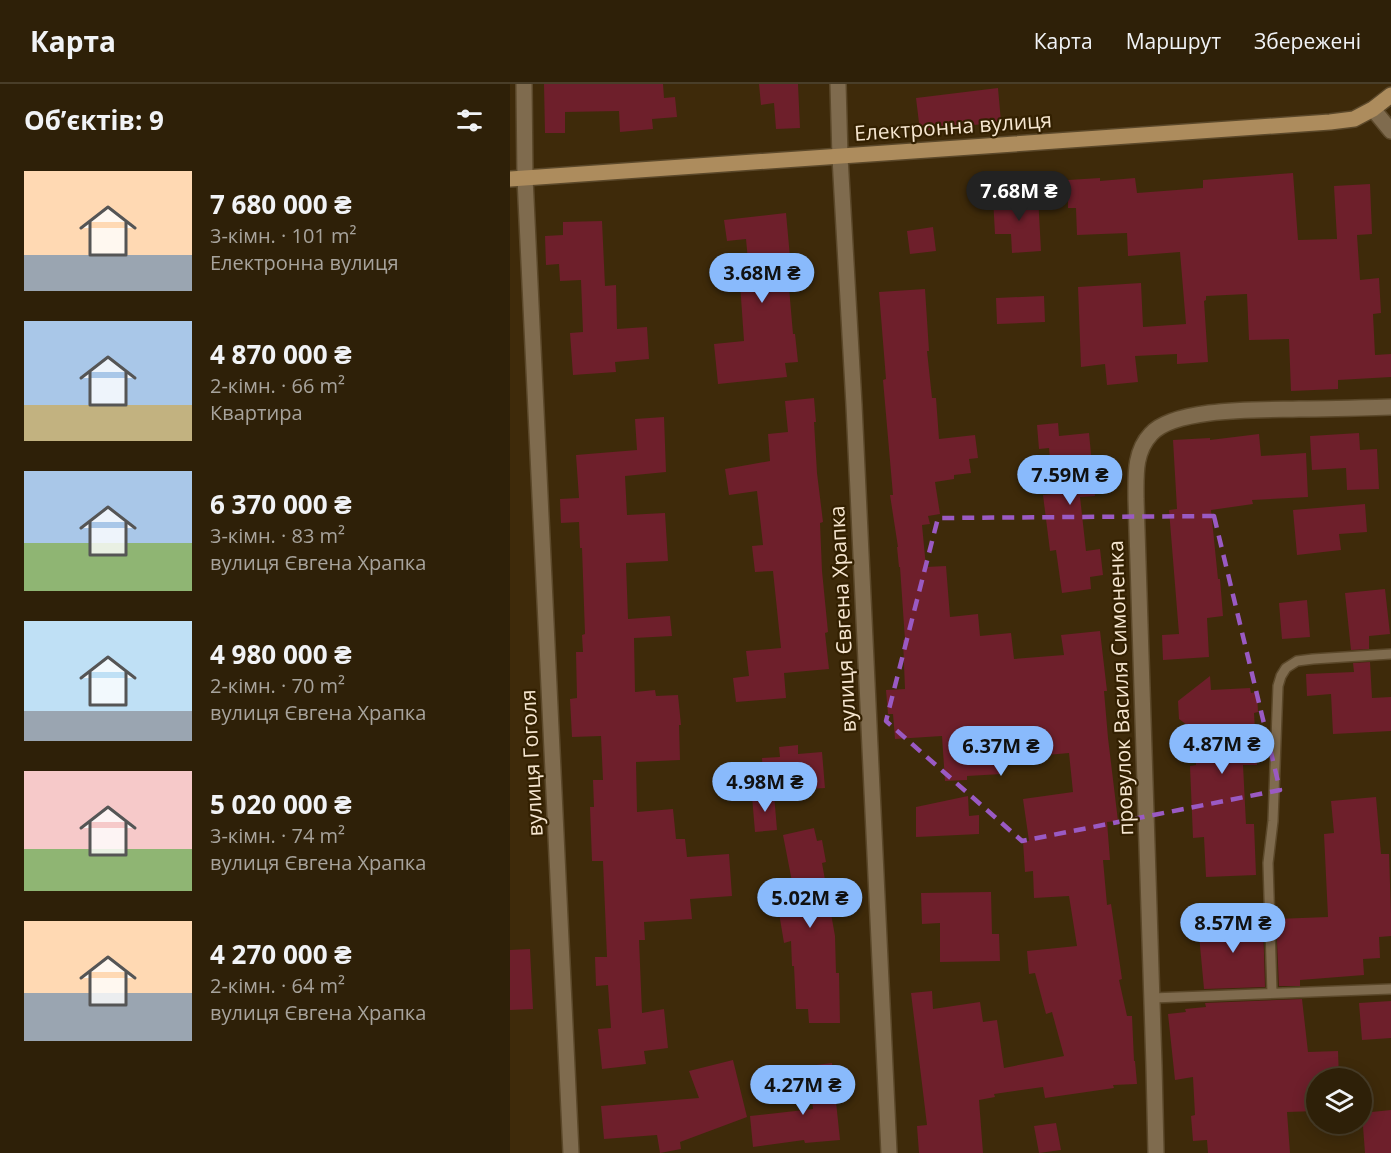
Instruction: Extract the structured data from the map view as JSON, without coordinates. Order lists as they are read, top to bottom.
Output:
{
  "streets": {
    "street": [
      "Електронна вулиця",
      "вулиця Євгена Храпка",
      "провулок Василя Симоненка",
      "вулиця Гоголя"
    ]
  },
  "crossings": [
    ["Електронна вулиця", "вулиця Євгена Храпка"],
    ["Електронна вулиця", "вулиця Гоголя"]
  ],
  "page": {
    "header": "Карта",
    "nav": ["Карта", "Маршрут", "Збережені"],
    "heading": "Об’єктів: 9",
    "list": [
      {
        "name": "7 680 000 ₴",
        "note": "3-кімн. · 101 m² · Електронна вулиця"
      },
      {
        "name": "4 870 000 ₴",
        "note": "2-кімн. · 66 m² · Квартира"
      },
      {
        "name": "6 370 000 ₴",
        "note": "3-кімн. · 83 m² · вулиця Євгена Храпка"
      },
      {
        "name": "4 980 000 ₴",
        "note": "2-кімн. · 70 m² · вулиця Євгена Храпка"
      },
      {
        "name": "5 020 000 ₴",
        "note": "3-кімн. · 74 m² · вулиця Євгена Храпка"
      },
      {
        "name": "4 270 000 ₴",
        "note": "2-кімн. · 64 m² · вулиця Євгена Храпка"
      }
    ],
    "price": [
      "7.68M ₴",
      "3.68M ₴",
      "7.59M ₴",
      "4.87M ₴",
      "6.37M ₴",
      "4.98M ₴",
      "5.02M ₴",
      "8.57M ₴",
      "4.27M ₴"
    ]
  }
}
